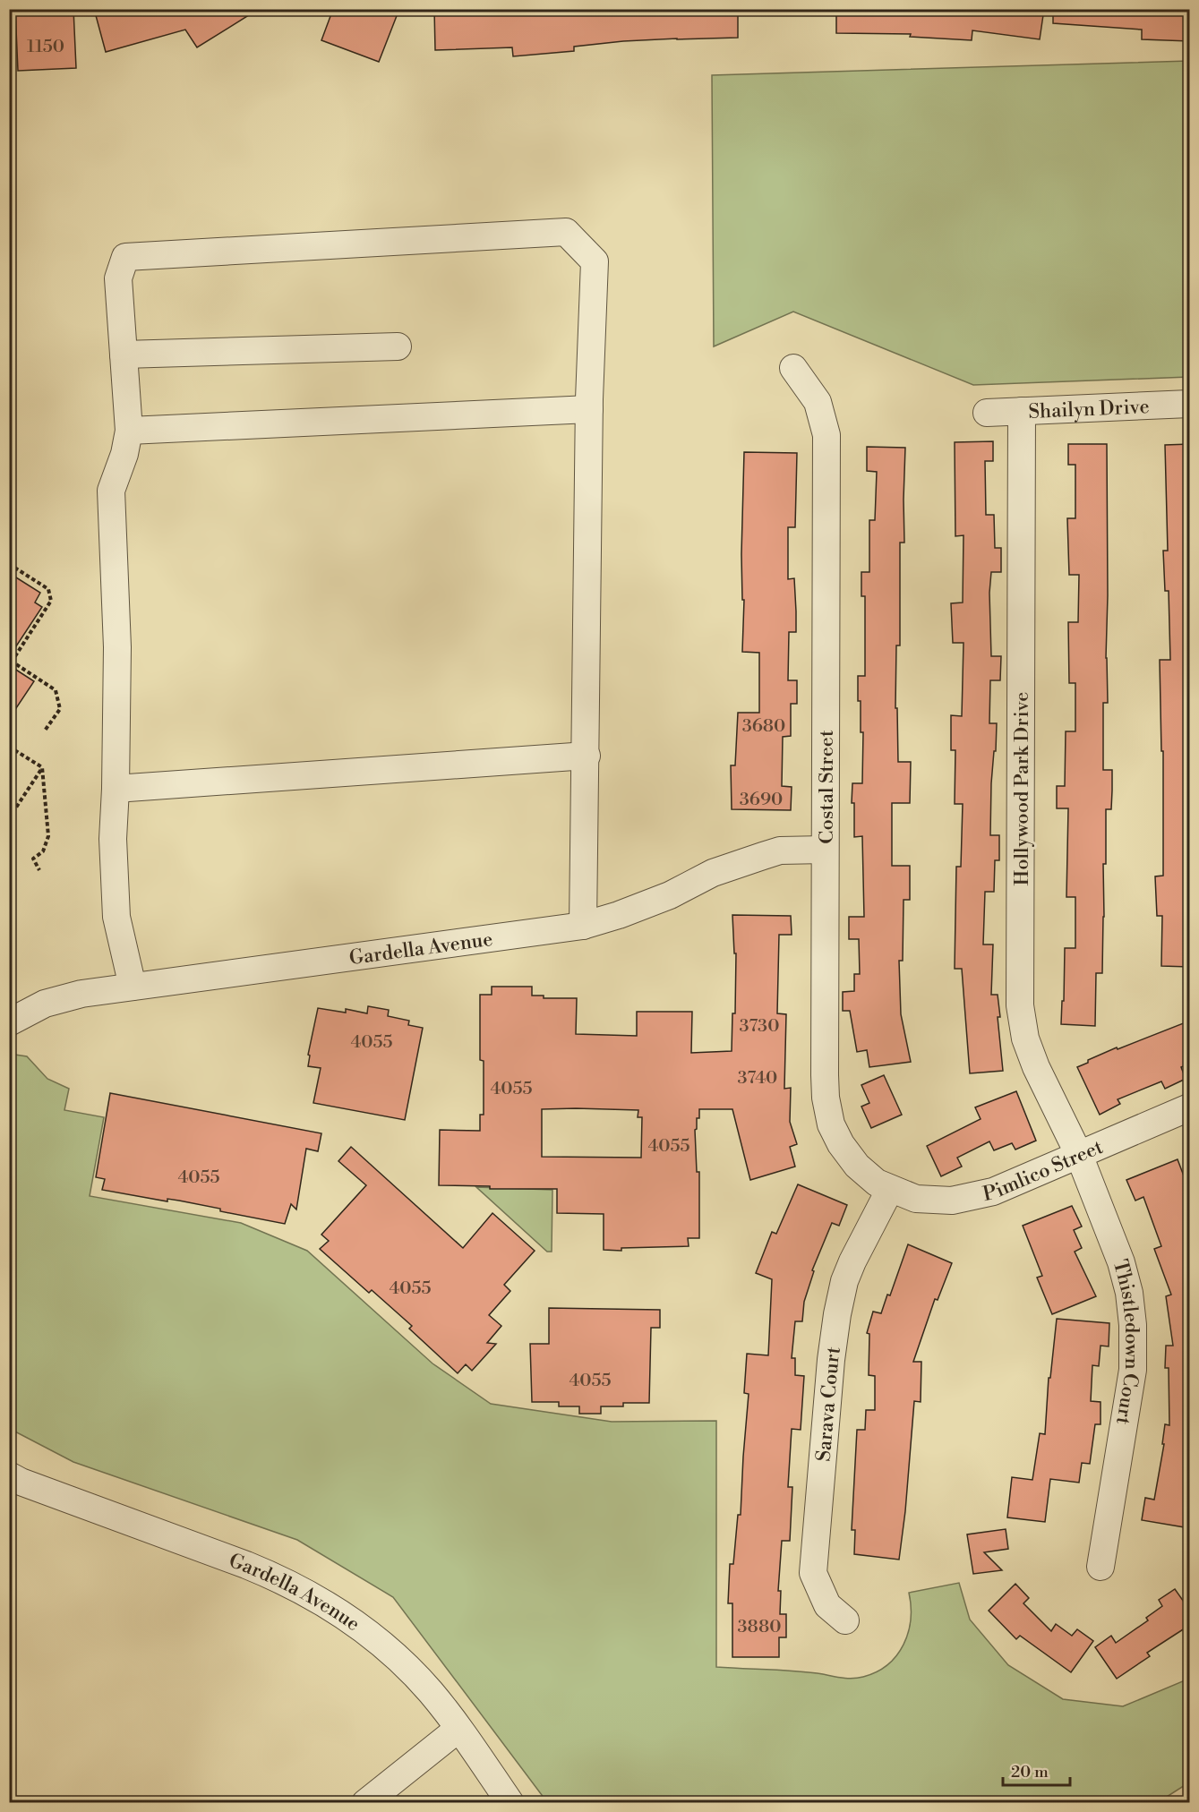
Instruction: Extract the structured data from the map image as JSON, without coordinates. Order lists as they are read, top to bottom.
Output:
{
  "streets": {
    "street": [
      "Shailyn Drive",
      "Costal Street",
      "Hollywood Park Drive",
      "Gardella Avenue",
      "Pimlico Street",
      "Thistledown Court",
      "Sarava Court"
    ]
  },
  "crossings": [
    ["Shailyn Drive", "Hollywood Park Drive"],
    ["Costal Street", "Gardella Avenue"],
    ["Costal Street", "Pimlico Street"],
    ["Costal Street", "Sarava Court"],
    ["Hollywood Park Drive", "Pimlico Street"],
    ["Hollywood Park Drive", "Thistledown Court"],
    ["Pimlico Street", "Thistledown Court"],
    ["Pimlico Street", "Sarava Court"]
  ],
  "house_numbers": [
    "1150",
    "3680",
    "3690",
    "3730",
    "4055",
    "3740",
    "4055",
    "4055",
    "4055",
    "4055",
    "4055",
    "3880"
  ],
  "scale_bar": "20 m"
}
